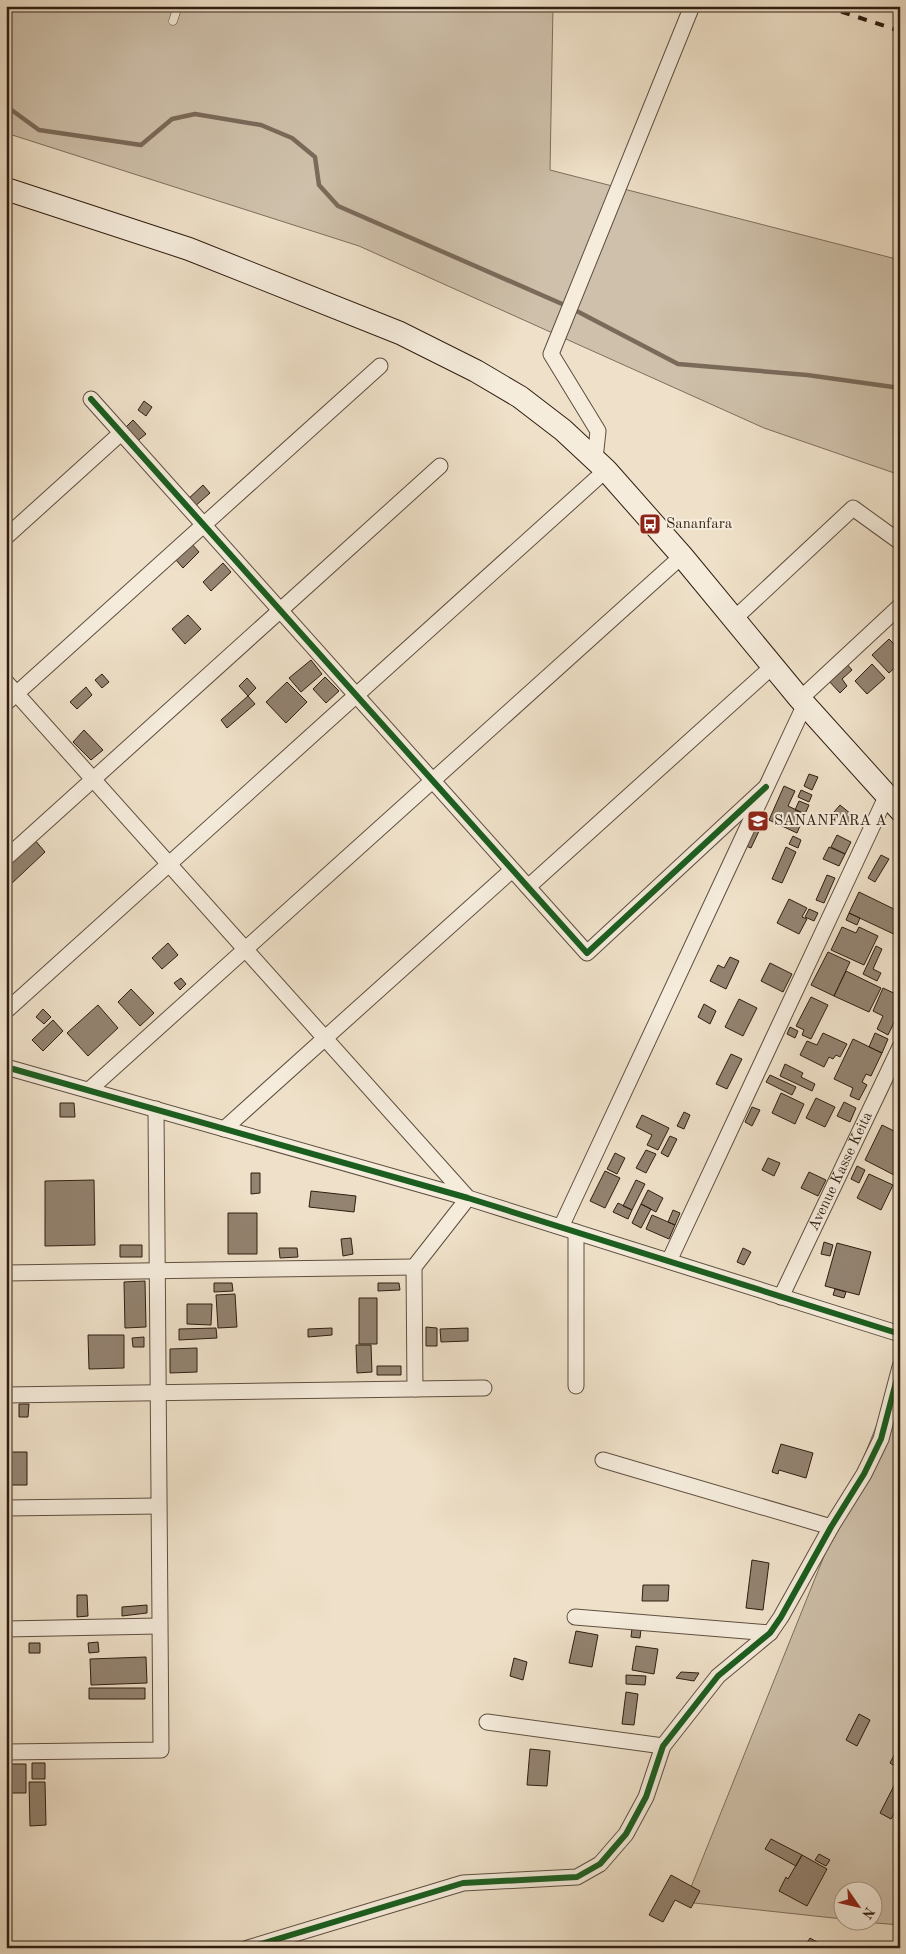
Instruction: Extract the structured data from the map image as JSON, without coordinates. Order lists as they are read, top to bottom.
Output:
{
  "streets": {
    "street": ["Avenue Kasse Keita"]
  },
  "places": {
    "bus stop": ["Sananfara"],
    "school or university": ["SANANFARA A"]
  },
  "north": "bottom right"
}
